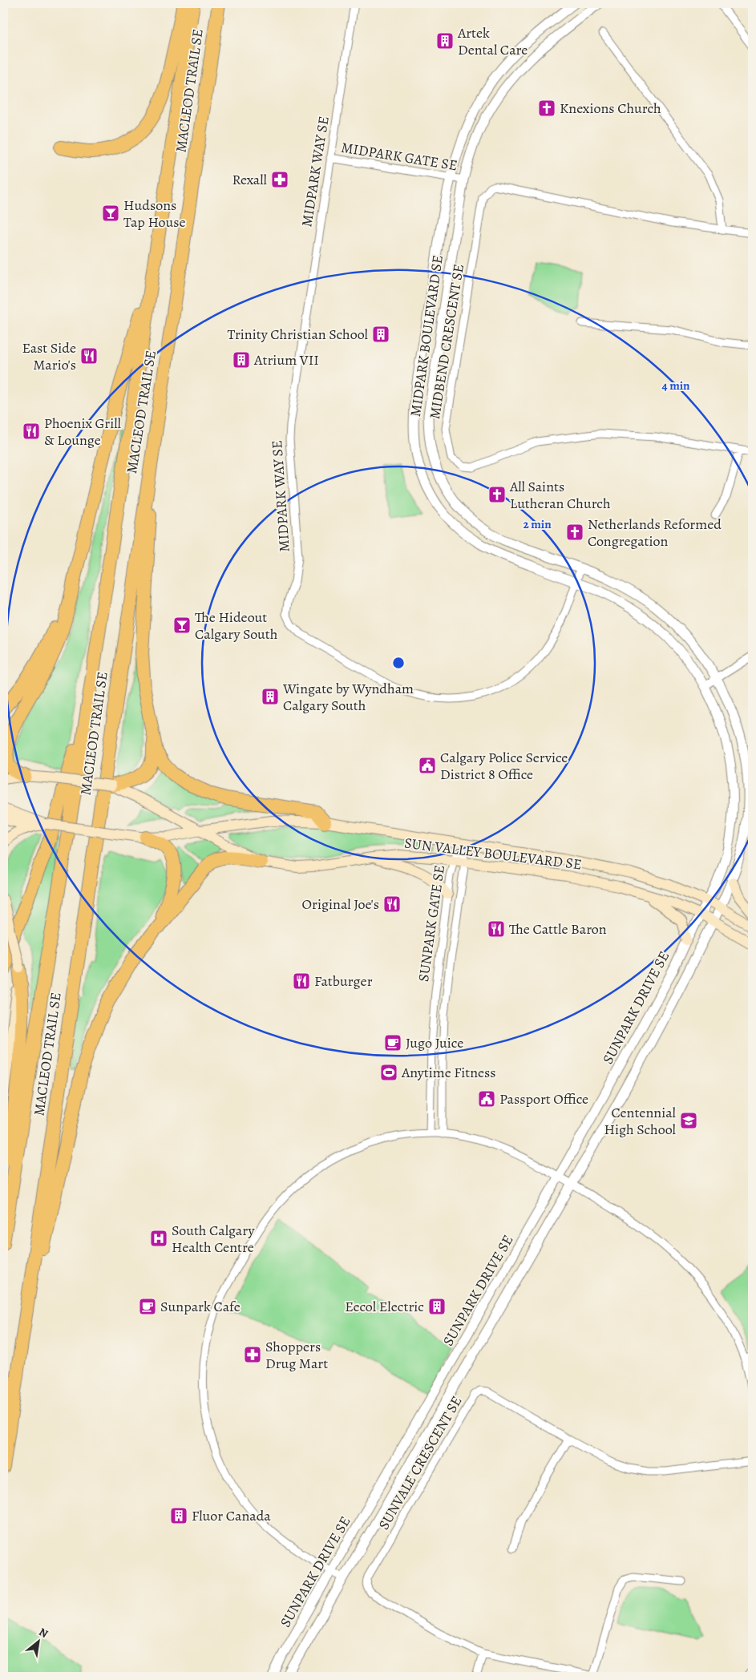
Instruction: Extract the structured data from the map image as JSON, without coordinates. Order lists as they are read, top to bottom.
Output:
{
  "streets": {
    "highway": ["MACLEOD TRAIL SE"],
    "main road": ["SUN VALLEY BOULEVARD SE"],
    "street": [
      "MIDPARK GATE SE",
      "MIDPARK WAY SE",
      "MIDPARK BOULEVARD SE",
      "MIDBEND CRESCENT SE",
      "SUNPARK GATE SE",
      "SUNPARK DRIVE SE",
      "SUNVALE CRESCENT SE"
    ]
  },
  "crossings": [
    ["MIDPARK GATE SE", "MIDPARK WAY SE"],
    ["MIDPARK GATE SE", "MIDPARK BOULEVARD SE"],
    ["MIDPARK WAY SE", "MIDPARK BOULEVARD SE"],
    ["MIDPARK BOULEVARD SE", "SUN VALLEY BOULEVARD SE"],
    ["MIDPARK BOULEVARD SE", "SUNPARK DRIVE SE"],
    ["SUN VALLEY BOULEVARD SE", "SUNPARK GATE SE"],
    ["SUN VALLEY BOULEVARD SE", "SUNPARK DRIVE SE"]
  ],
  "places": {
    "building": [
      "Artek Dental Care",
      "Trinity Christian School",
      "Atrium VII",
      "Wingate by Wyndham Calgary South",
      "Eecol Electric",
      "Fluor Canada"
    ],
    "church": ["Knexions Church", "All Saints Lutheran Church", "Netherlands Reformed Congregation"],
    "pharmacy": ["Rexall", "Shoppers Drug Mart"],
    "bar": ["Hudsons Tap House", "The Hideout Calgary South"],
    "restaurant": [
      "East Side Mario's",
      "Phoenix Grill & Lounge",
      "Original Joe's",
      "The Cattle Baron",
      "Fatburger"
    ],
    "public building": ["Calgary Police Service District 8 Office", "Passport Office"],
    "cafe": ["Jugo Juice", "Sunpark Cafe"],
    "sports": ["Anytime Fitness"],
    "school or university": ["Centennial High School"],
    "hospital": ["South Calgary Health Centre"]
  },
  "north": "top right",
  "rings": ["4 min", "2 min"]
}
